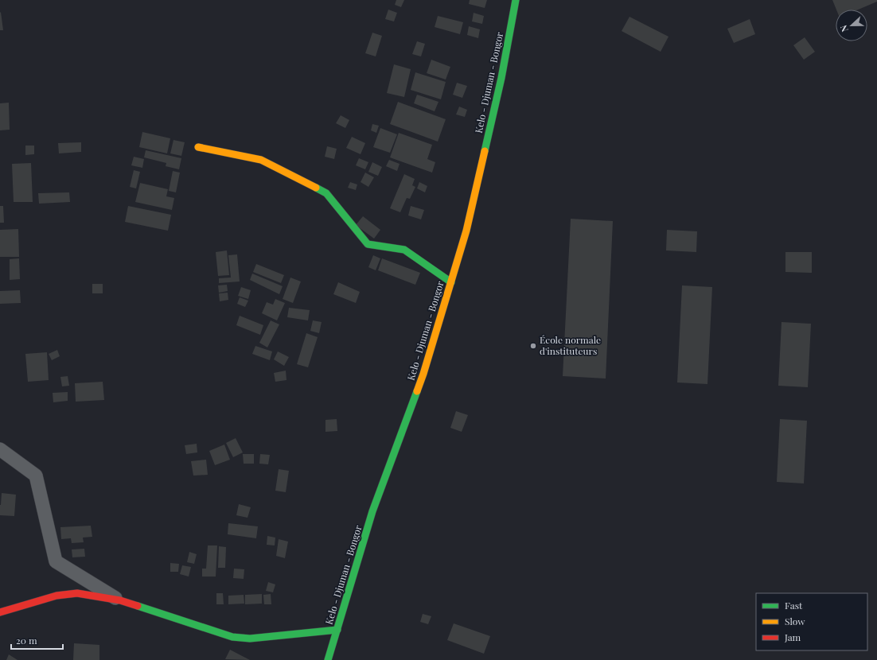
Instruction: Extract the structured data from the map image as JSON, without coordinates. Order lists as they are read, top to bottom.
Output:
{
  "streets": {
    "main road": ["Kelo - Djuman - Bongor"]
  },
  "places": ["École normale d'instituteurs"],
  "legend": ["Fast", "Slow", "Jam"],
  "scale_bar": "20 m",
  "north": "left"
}
